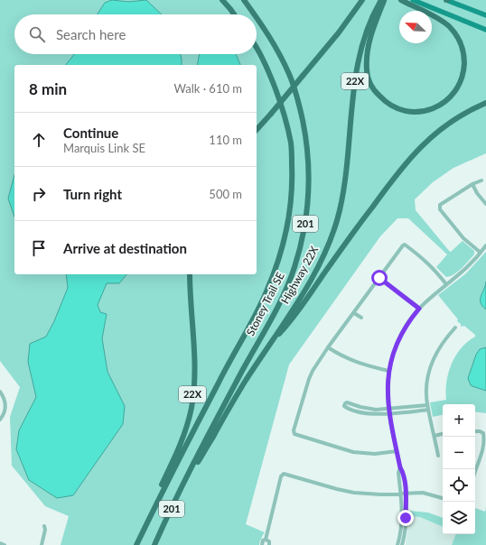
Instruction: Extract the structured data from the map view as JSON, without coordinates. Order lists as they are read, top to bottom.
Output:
{
  "streets": {
    "highway": [
      "22X",
      "201",
      "Highway 22X",
      "Stoney Trail SE"
    ]
  },
  "crossings": [
    ["22X", "Stoney Trail SE"],
    ["Highway 22X", "Stoney Trail SE"]
  ],
  "north": "top left",
  "page": {
    "search": "Search here",
    "heading": ["8 min", "Walk · 610 m"],
    "list": [
      ["Continue", "Marquis Link SE", "110 m"],
      ["Turn right", "500 m"],
      "Arrive at destination"
    ],
    "map_buttons": ["+", "−"]
  }
}
